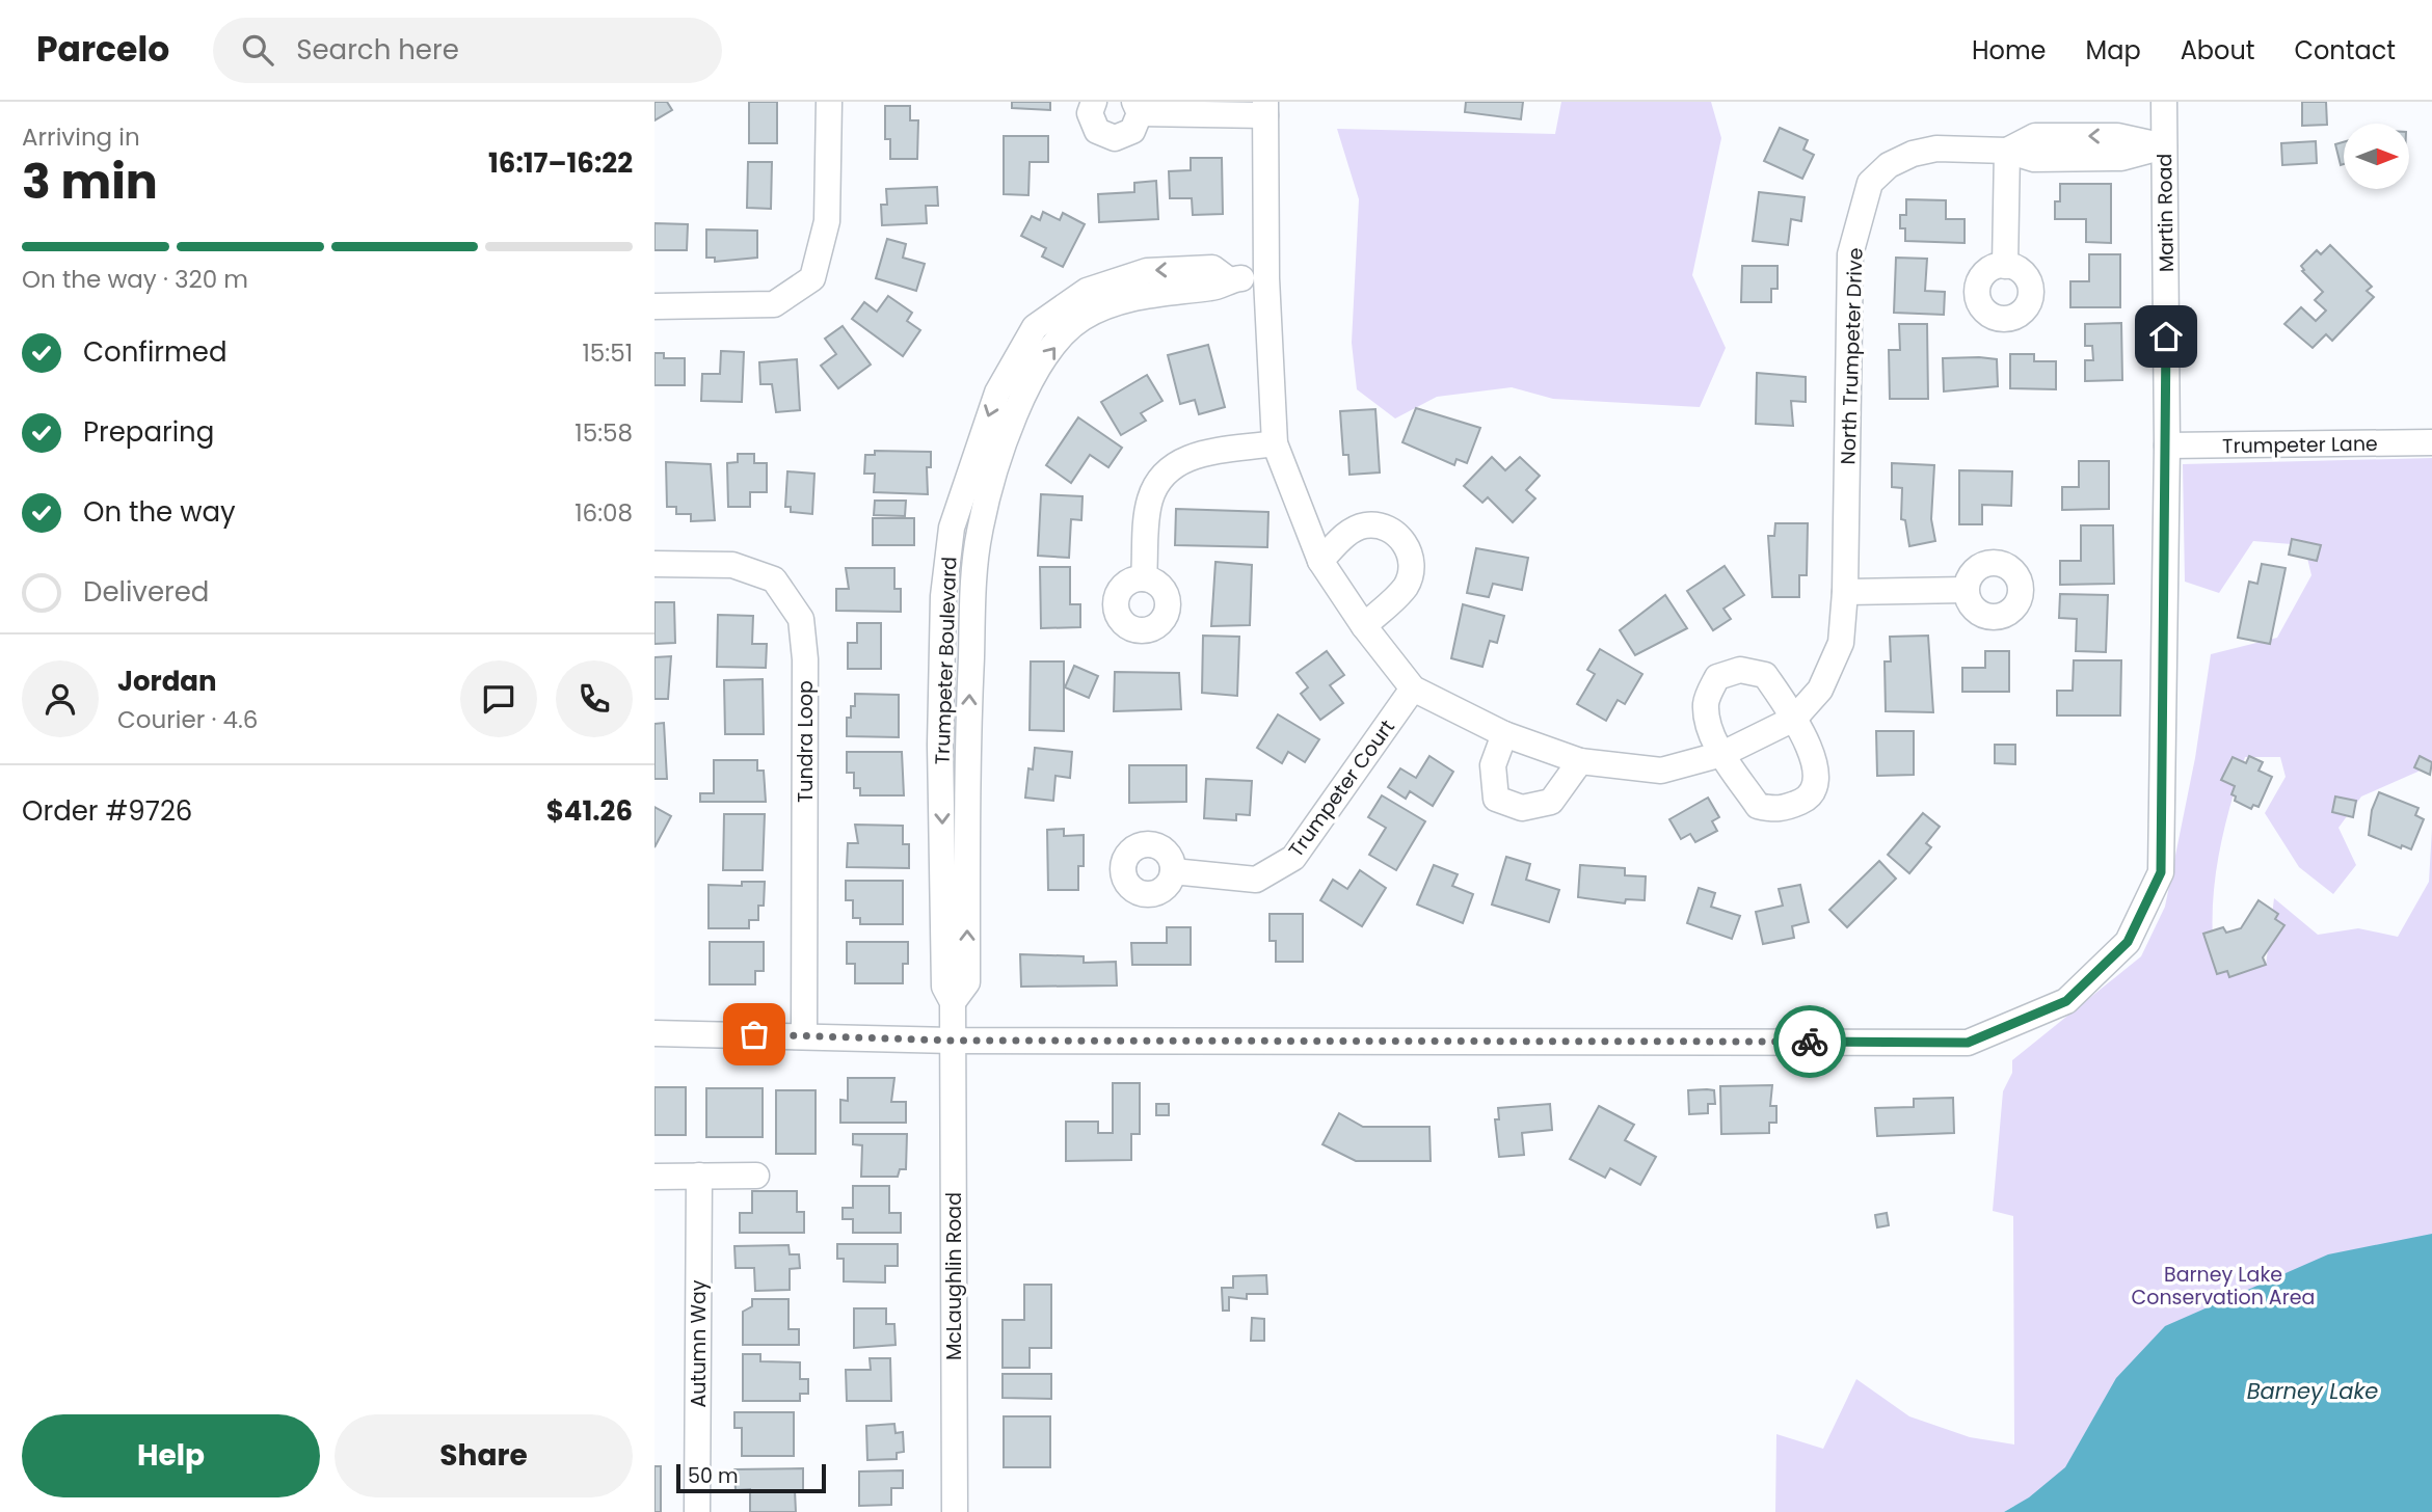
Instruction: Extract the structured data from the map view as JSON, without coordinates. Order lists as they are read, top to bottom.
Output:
{
  "streets": {
    "street": [
      "Martin Road",
      "North Trumpeter Drive",
      "Trumpeter Lane",
      "Trumpeter Boulevard",
      "Tundra Loop",
      "Trumpeter Court",
      "McLaughlin Road",
      "Autumn Way"
    ]
  },
  "crossings": [
    ["Martin Road", "North Trumpeter Drive"],
    ["Martin Road", "Trumpeter Lane"],
    ["Martin Road", "Trumpeter Boulevard"],
    ["Martin Road", "Tundra Loop"],
    ["Martin Road", "McLaughlin Road"],
    ["North Trumpeter Drive", "Trumpeter Boulevard"],
    ["North Trumpeter Drive", "Trumpeter Court"],
    ["Trumpeter Boulevard", "McLaughlin Road"]
  ],
  "water": ["Barney Lake"],
  "parks": ["Barney Lake Conservation Area"],
  "scale_bar": "50 m",
  "north": "right",
  "page": {
    "header": "Parcelo",
    "search": "Search here",
    "nav": [
      "Home",
      "Map",
      "About",
      "Contact"
    ],
    "heading": ["3 min", "Arriving in", "16:17–16:22"],
    "panel": [
      "Jordan",
      "Courier · 4.6",
      "Order #9726",
      "$41.26"
    ],
    "bar": "On the way · 320 m",
    "list": [
      ["Confirmed", "15:51"],
      ["Preparing", "15:58"],
      ["On the way", "16:08"],
      "Delivered"
    ],
    "buttons": ["Help", "Share"],
    "scale": "50 m"
  }
}
